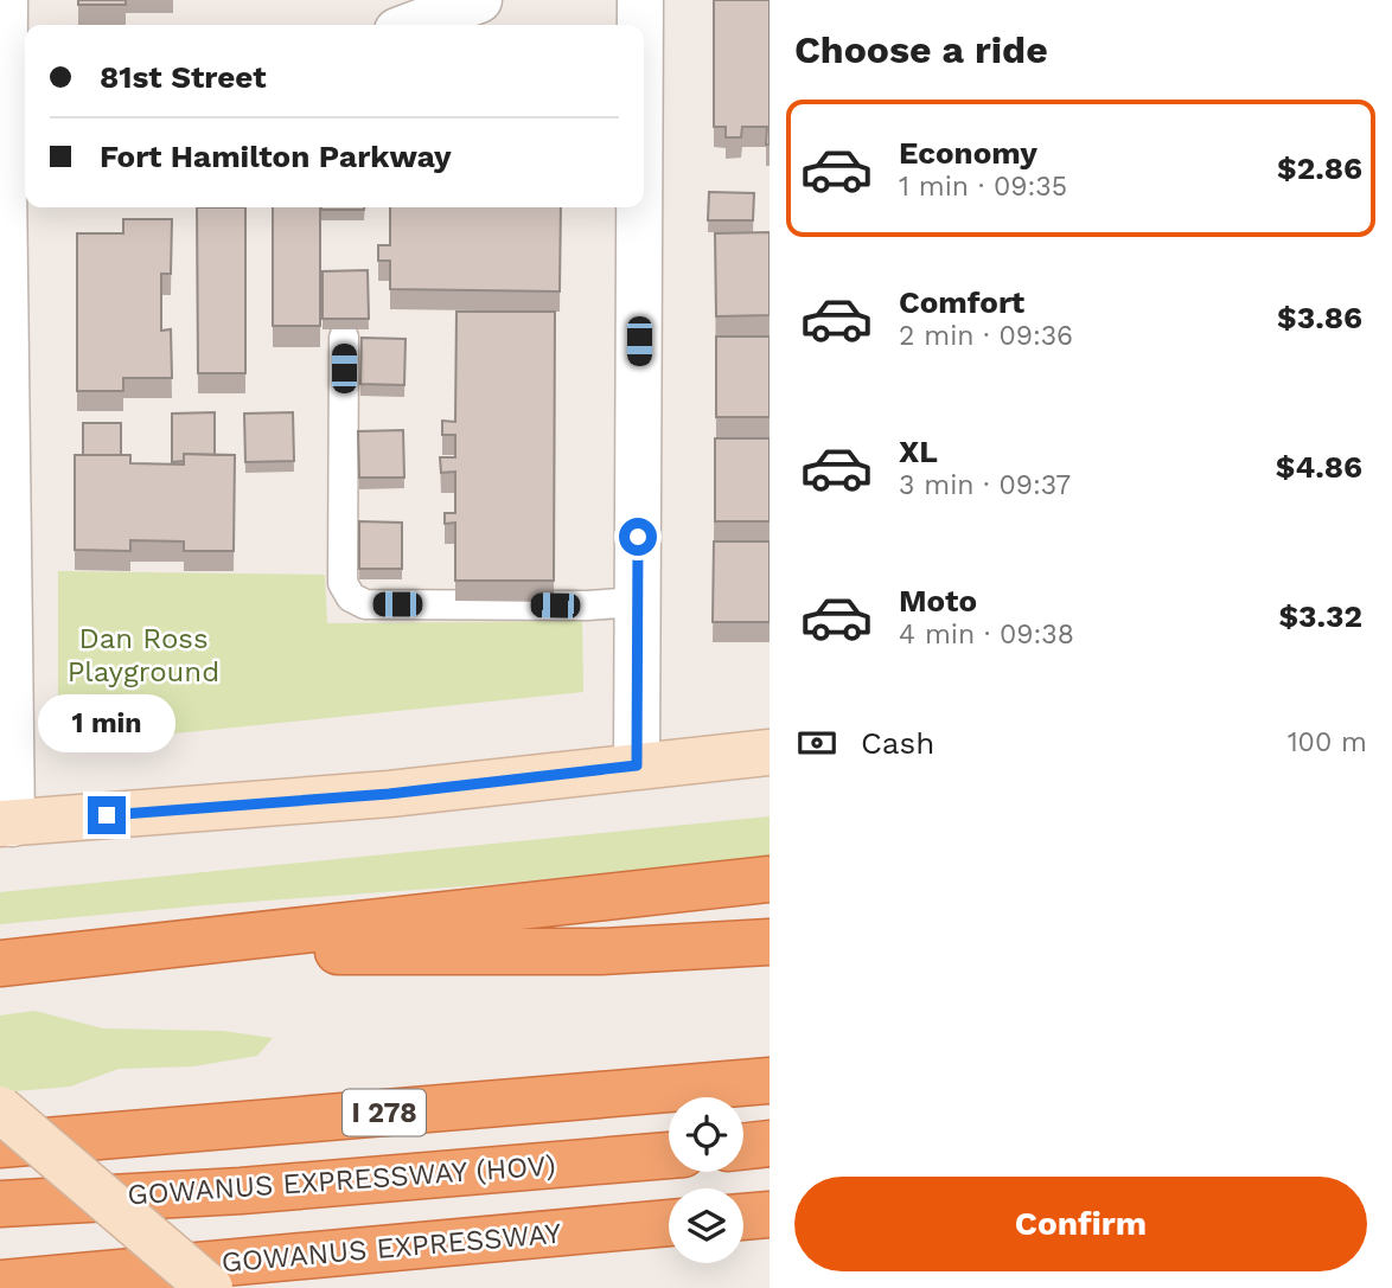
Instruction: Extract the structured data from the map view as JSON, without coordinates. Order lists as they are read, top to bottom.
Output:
{
  "streets": {
    "highway": ["I 278", "GOWANUS EXPRESSWAY (HOV)", "GOWANUS EXPRESSWAY"]
  },
  "parks": ["Dan Ross Playground"],
  "page": {
    "heading": "Choose a ride",
    "banner": ["81st Street", "Fort Hamilton Parkway"],
    "list": [
      {
        "name": "Economy",
        "note": "1 min · 09:35",
        "value": "$2.86"
      },
      {
        "name": "Comfort",
        "note": "2 min · 09:36",
        "value": "$3.86"
      },
      {
        "name": "XL",
        "note": "3 min · 09:37",
        "value": "$4.86"
      },
      {
        "name": "Moto",
        "note": "4 min · 09:38",
        "value": "$3.32"
      }
    ],
    "bubble": "1 min",
    "pay": ["Cash", "100 m"],
    "buttons": "Confirm"
  }
}
